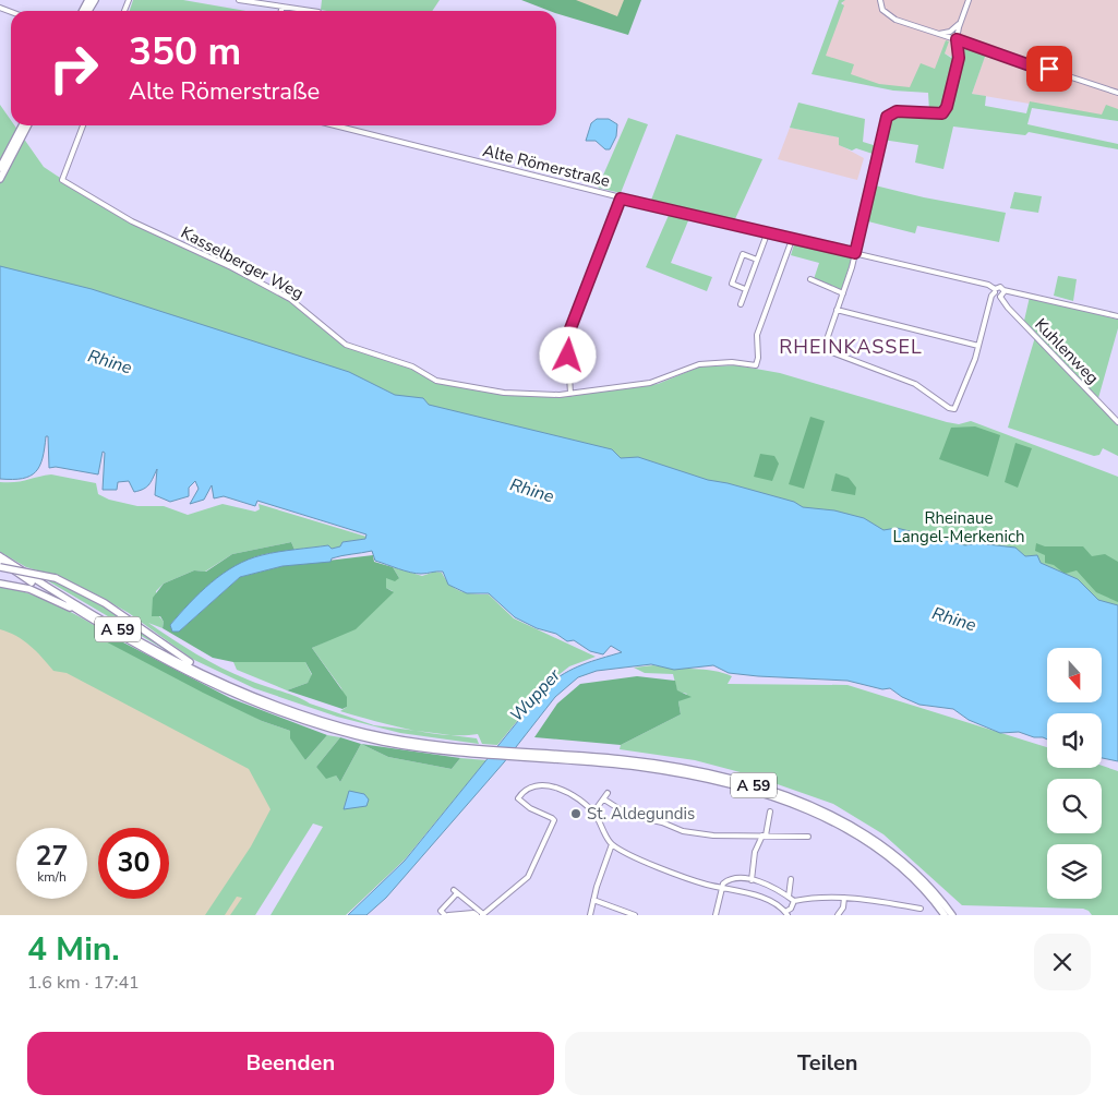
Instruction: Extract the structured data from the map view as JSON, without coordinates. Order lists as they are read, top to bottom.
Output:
{
  "streets": {
    "highway": ["A 59"],
    "street": ["Alte Römerstraße", "Kasselberger Weg", "Kuhlenweg"]
  },
  "crossings": [
    ["Alte Römerstraße", "Kasselberger Weg"],
    ["Alte Römerstraße", "Kuhlenweg"]
  ],
  "districts": ["RHEINKASSEL"],
  "water": ["Rhine", "Wupper"],
  "parks": ["Rheinaue Langel-Merkenich"],
  "places": ["St. Aldegundis"],
  "north": "bottom",
  "page": {
    "turn": ["350 m", "Alte Römerstraße"],
    "speed": "27 km/h",
    "limit": "30",
    "heading": ["4 Min.", "1.6 km · 17:41"],
    "buttons": ["Beenden", "Teilen"]
  }
}
